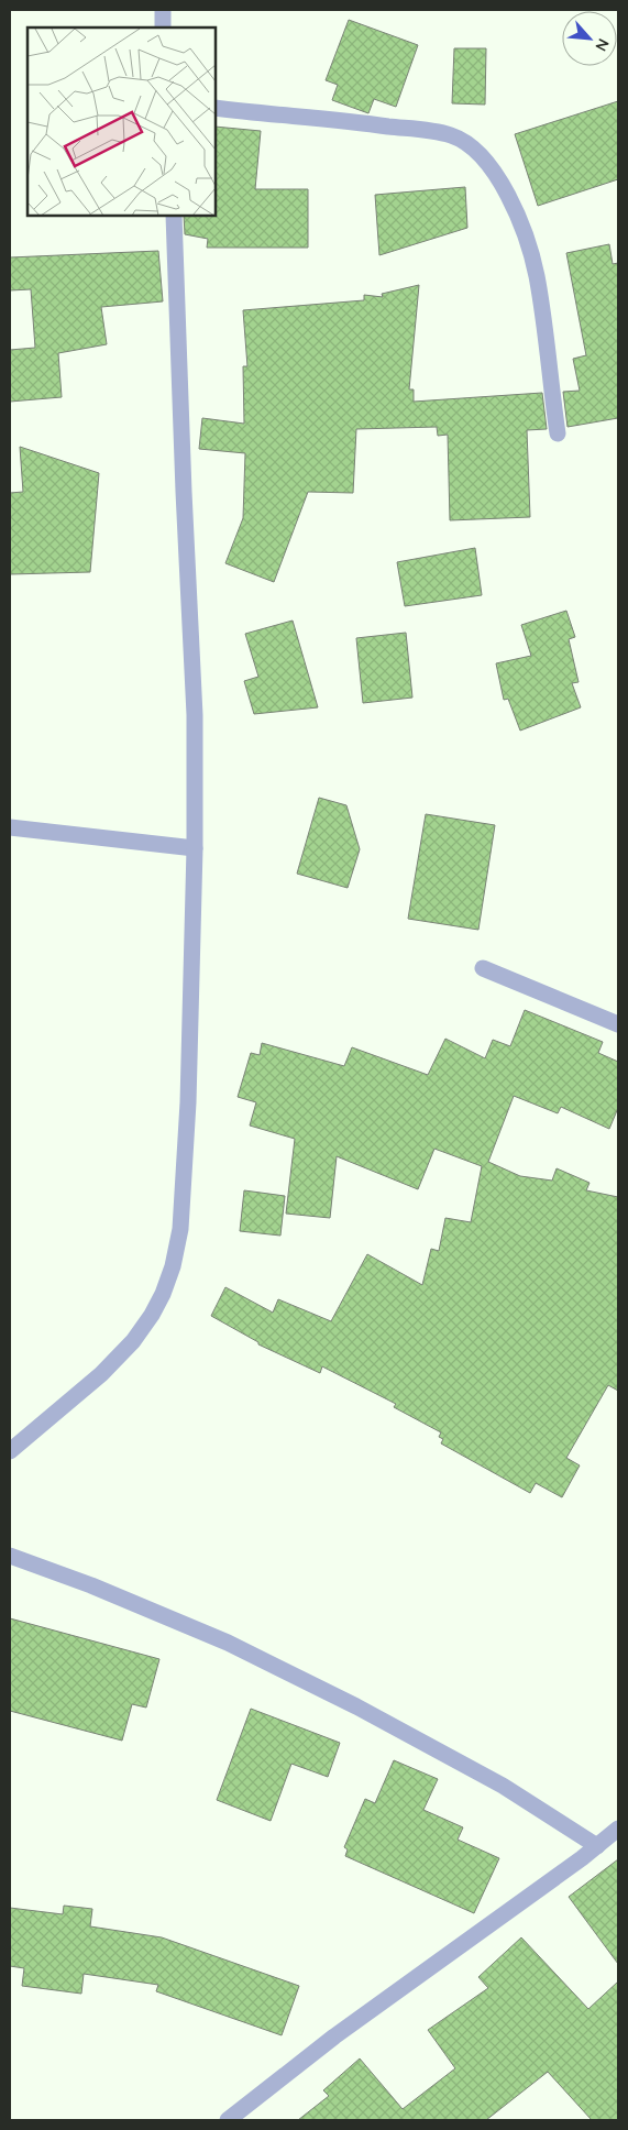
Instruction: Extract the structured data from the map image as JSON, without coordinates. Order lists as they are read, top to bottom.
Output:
{
  "north": "bottom right"
}
